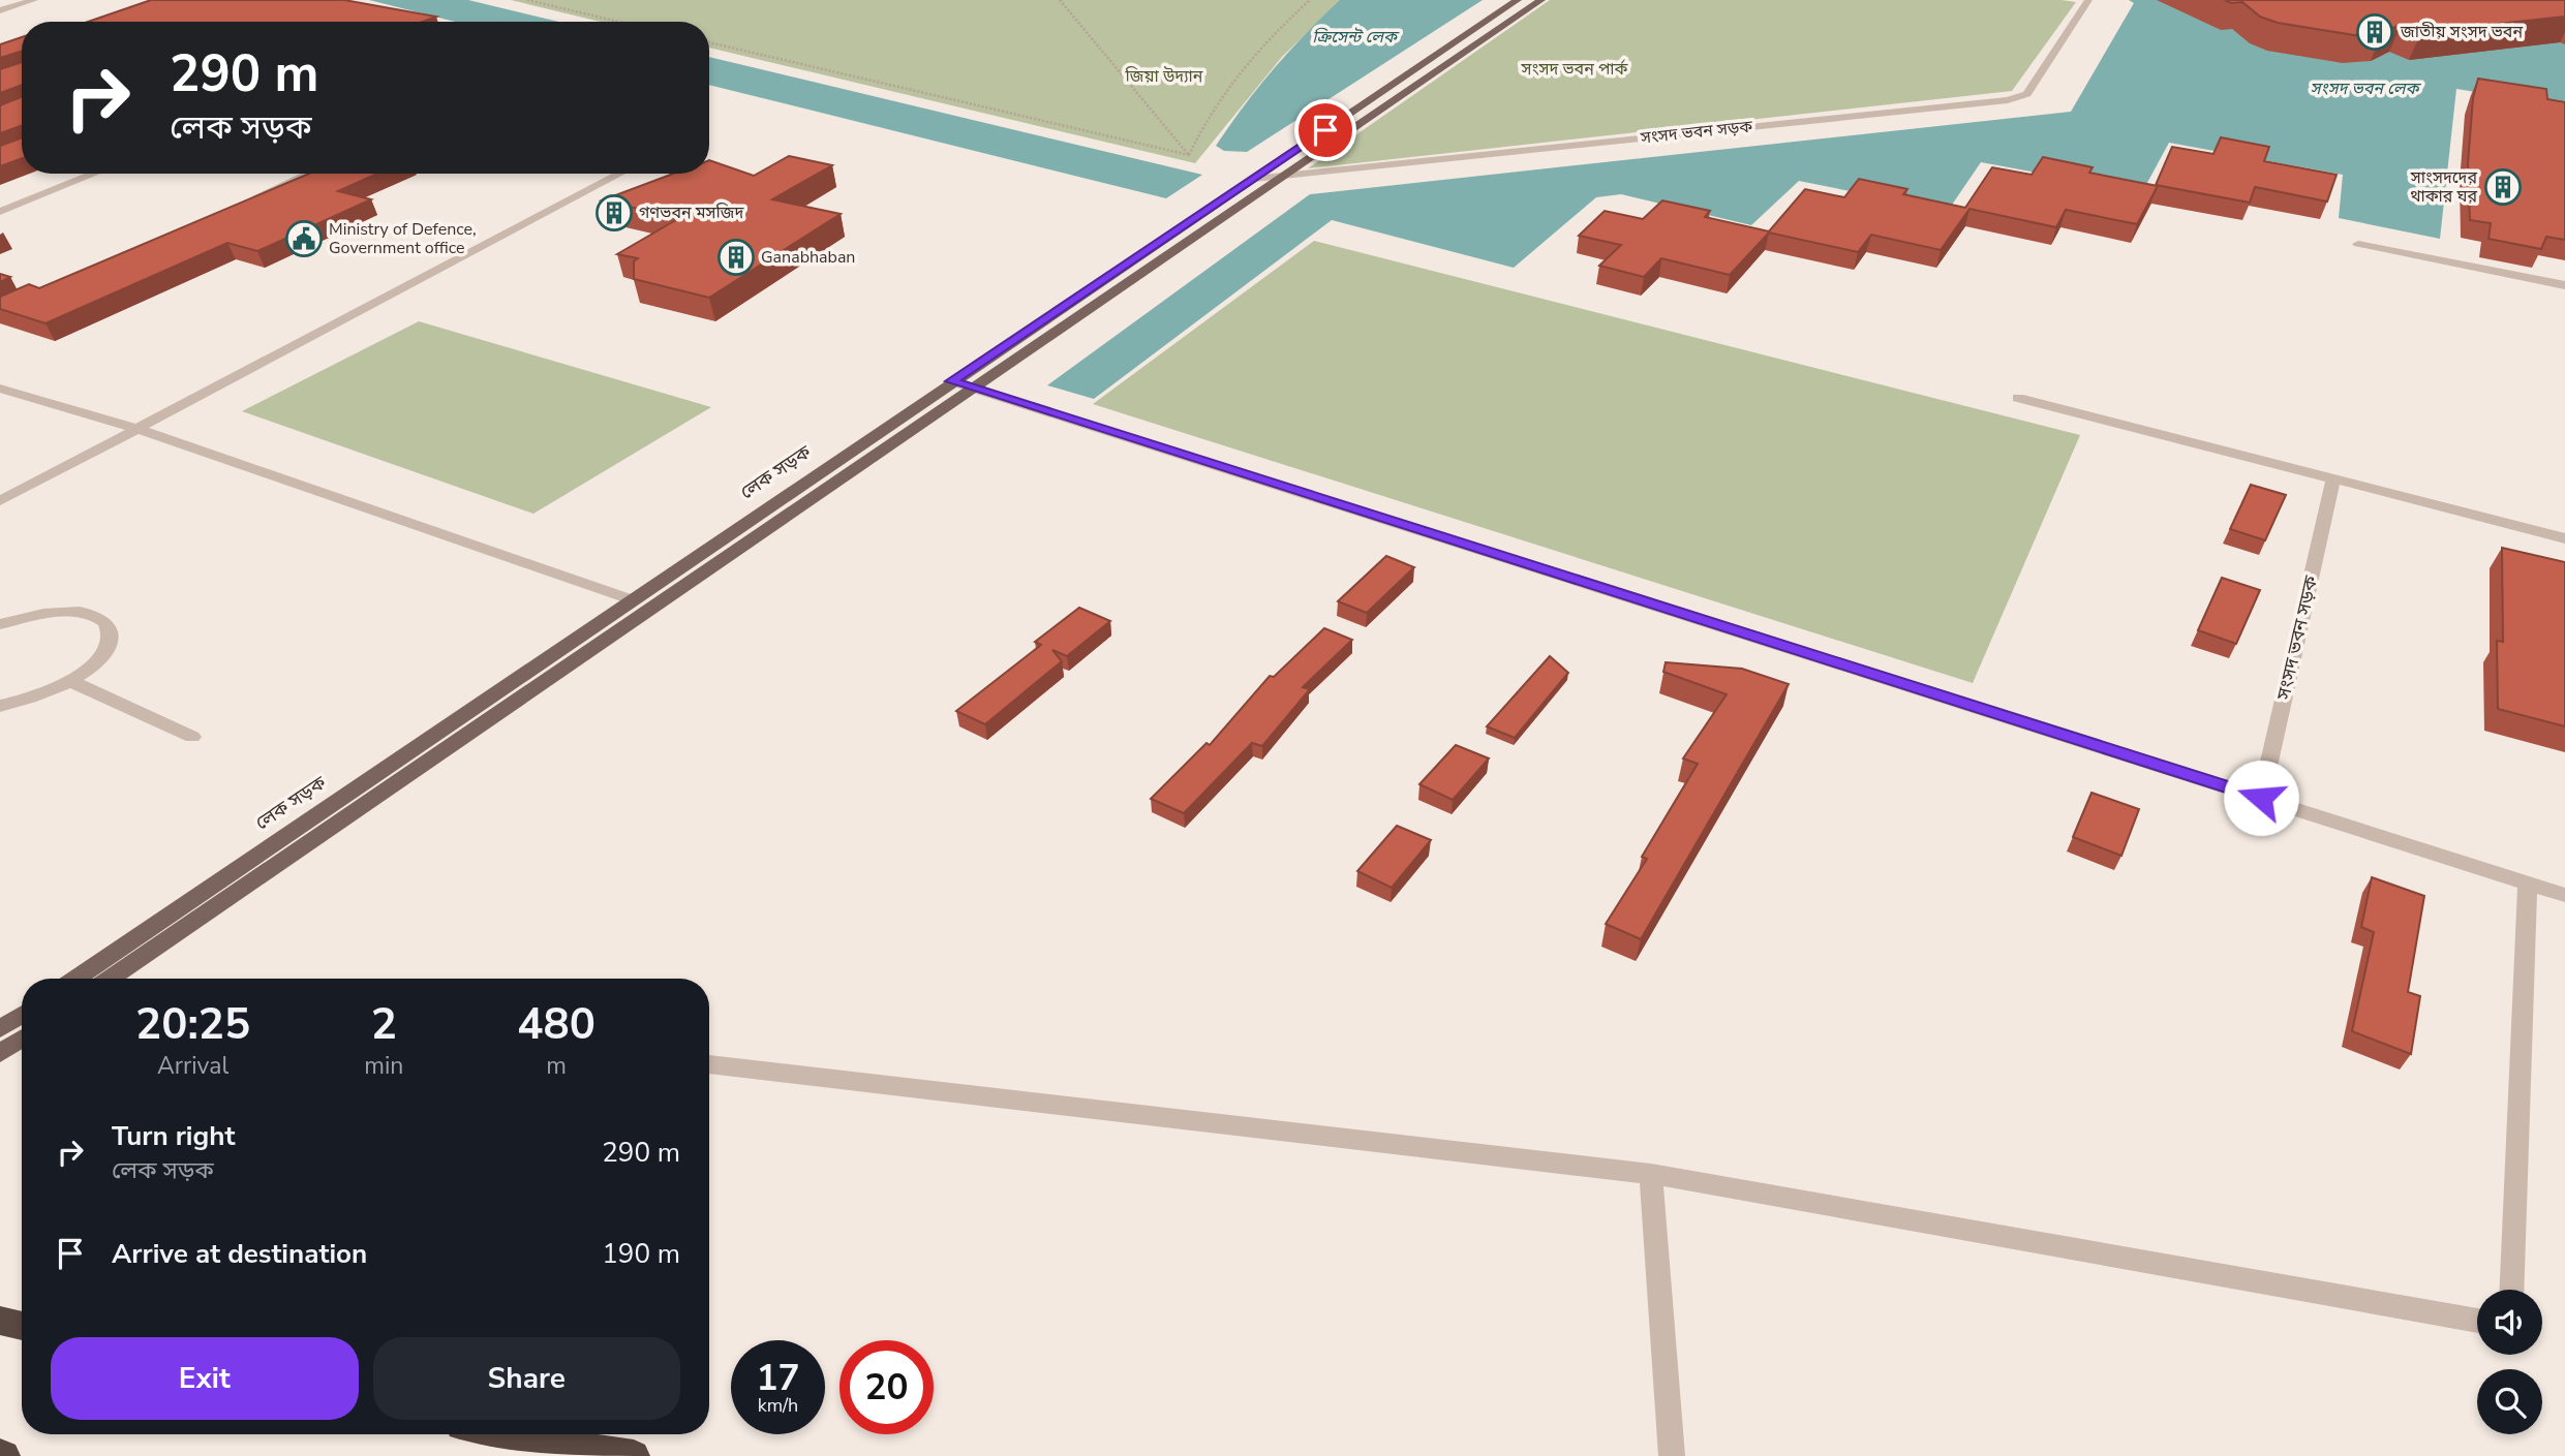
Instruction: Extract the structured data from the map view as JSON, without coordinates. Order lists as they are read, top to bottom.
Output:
{
  "streets": {
    "main road": ["লেক সড়ক"],
    "street": ["সংসদ ভবন সড়ক"]
  },
  "crossings": [
    ["সংসদ ভবন সড়ক", "লেক সড়ক"]
  ],
  "water": ["ক্রিসেন্ট লেক", "সংসদ ভবন লেক"],
  "parks": ["সংসদ ভবন পার্ক", "জিয়া উদ্যান"],
  "places": {
    "building": [
      "জাতীয় সংসদ ভবন",
      "সাংসদদের থাকার ঘর",
      "গণভবন মসজিদ",
      "Ganabhaban"
    ],
    "public building": ["Ministry of Defence, Government office"]
  },
  "page": {
    "turn": ["290 m", "লেক সড়ক"],
    "eta": [
      "20:25",
      "Arrival",
      "2",
      "min",
      "480",
      "m"
    ],
    "list": [
      {
        "name": "Turn right",
        "note": "লেক সড়ক",
        "value": "290 m"
      },
      {
        "name": "Arrive at destination",
        "value": "190 m"
      }
    ],
    "buttons": ["Exit", "Share"],
    "speed": "17 km/h",
    "limit": "20"
  }
}
